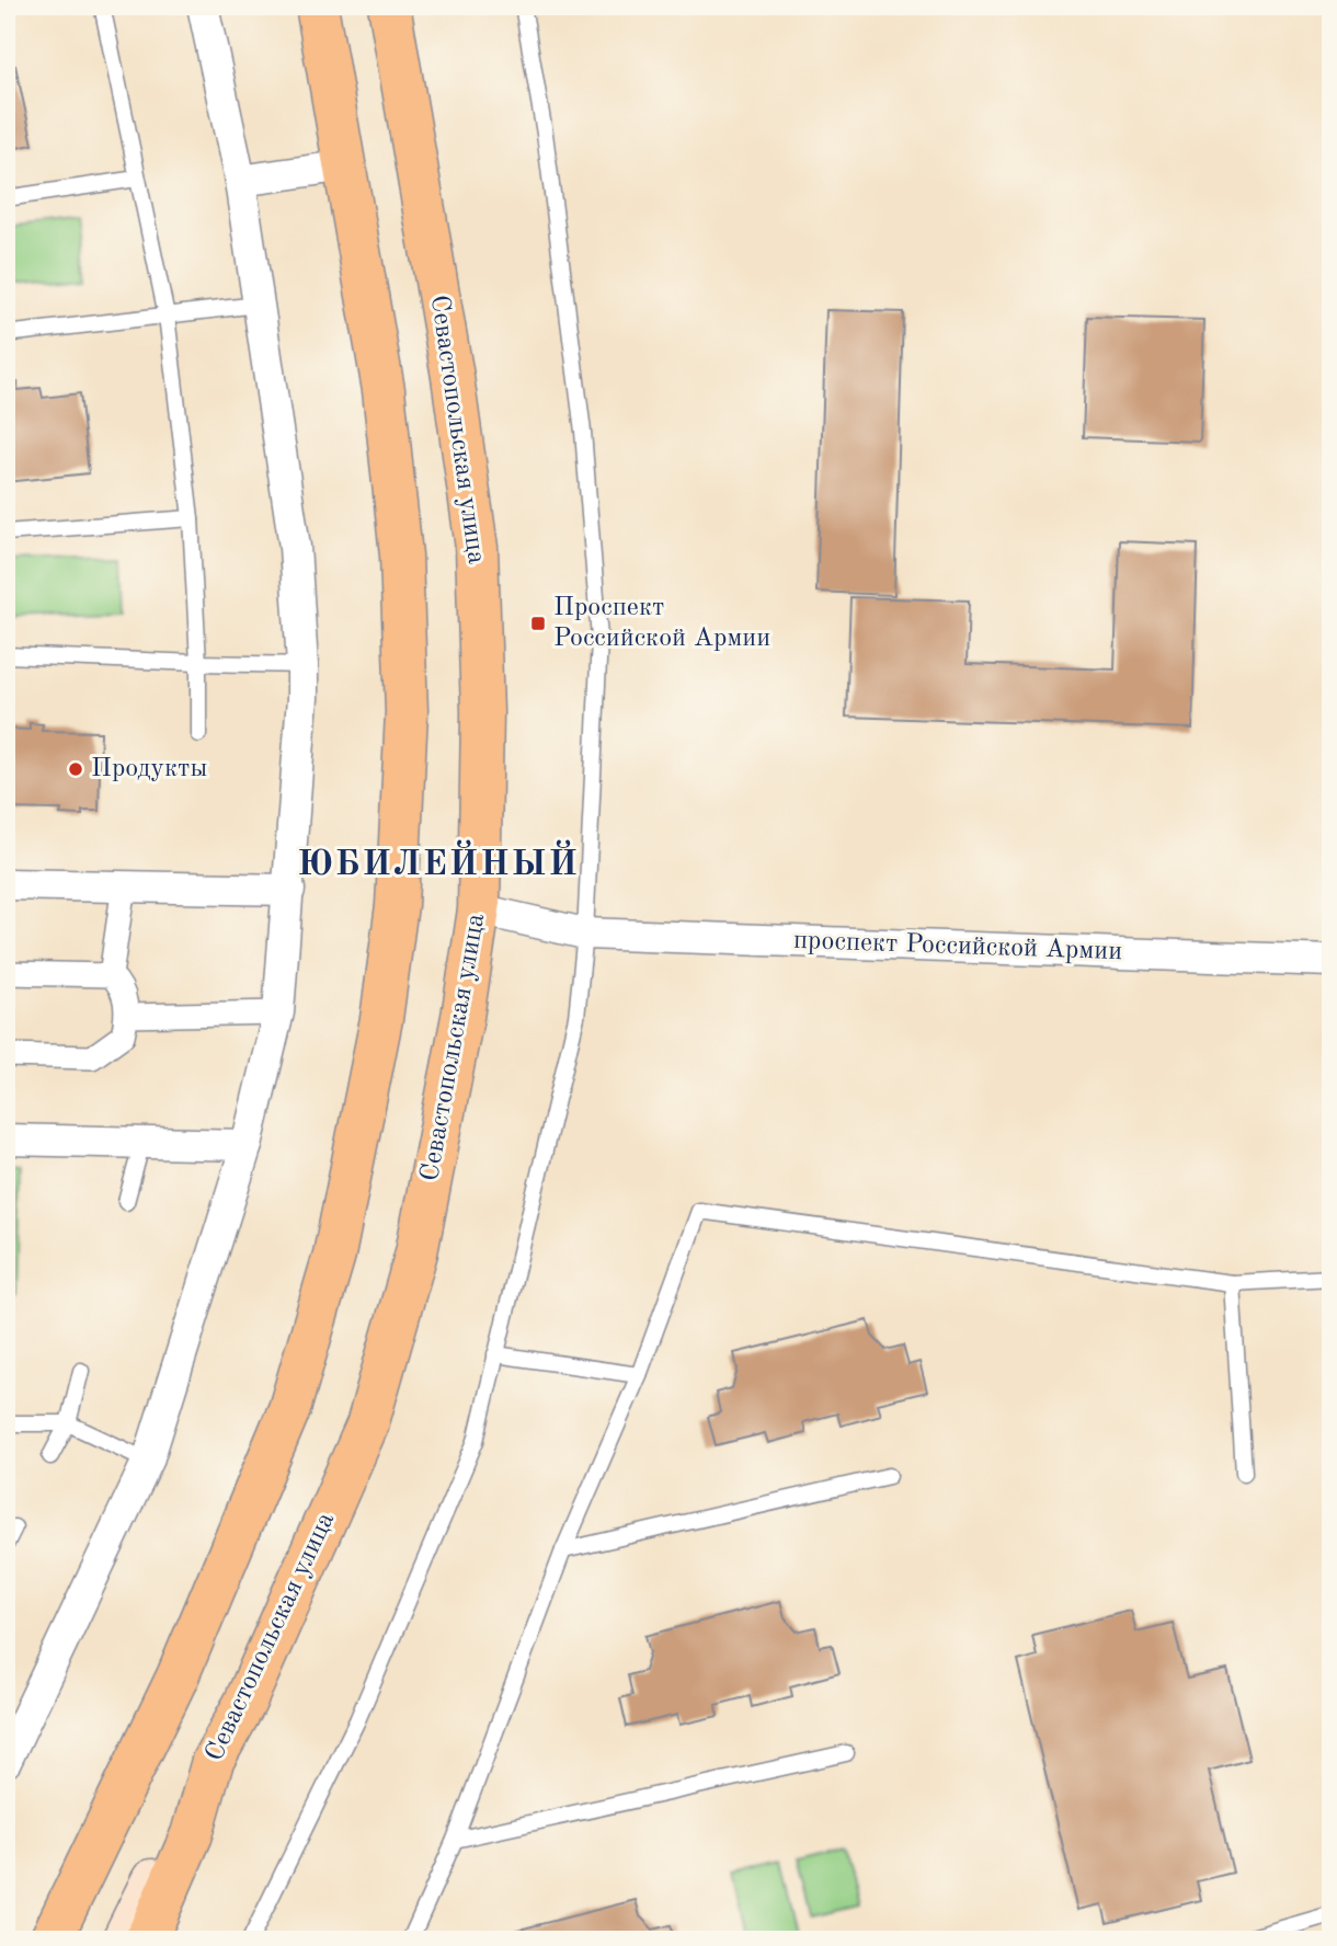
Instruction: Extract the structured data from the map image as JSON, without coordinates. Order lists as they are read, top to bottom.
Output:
{
  "streets": {
    "main road": ["Севастопольская улица"],
    "street": ["проспект Российской Армии"]
  },
  "crossings": [
    ["Севастопольская улица", "проспект Российской Армии"]
  ],
  "districts": ["ЮБИЛЕЙНЫЙ"],
  "places": {
    "transit": ["Проспект Российской Армии"],
    "other": ["Продукты"]
  }
}
